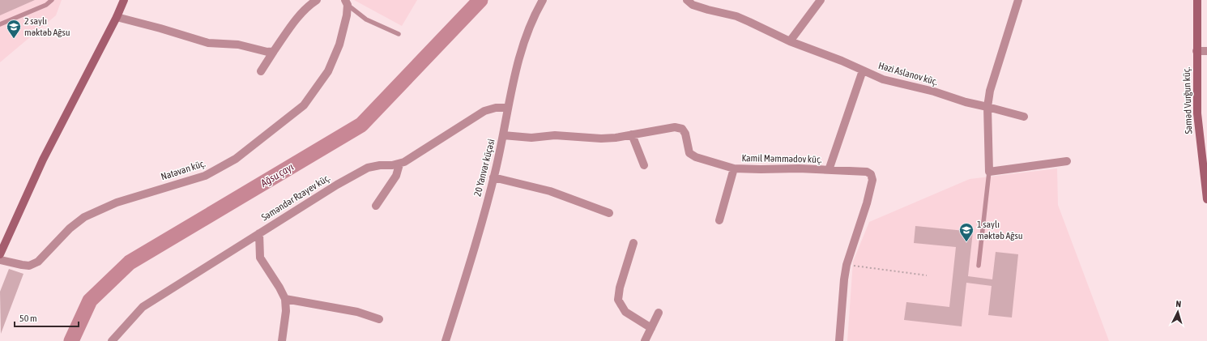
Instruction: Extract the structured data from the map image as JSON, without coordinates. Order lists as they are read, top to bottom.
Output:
{
  "streets": {
    "street": [
      "Həzi Aslanov küç.",
      "Səməd Vurğun küç.",
      "Kamil Məmmədov küç.",
      "20 Yanvar küçəsi",
      "Natəvan küç.",
      "Səməndər Rzayev küç."
    ]
  },
  "crossings": [
    ["Kamil Məmmədov küç.", "20 Yanvar küçəsi"]
  ],
  "water": ["Ağsu çayı"],
  "places": {
    "school or university": ["2 saylı məktəb Ağsu", "1 saylı məktəb Ağsu"]
  },
  "scale_bar": "50 m",
  "north": "top"
}
